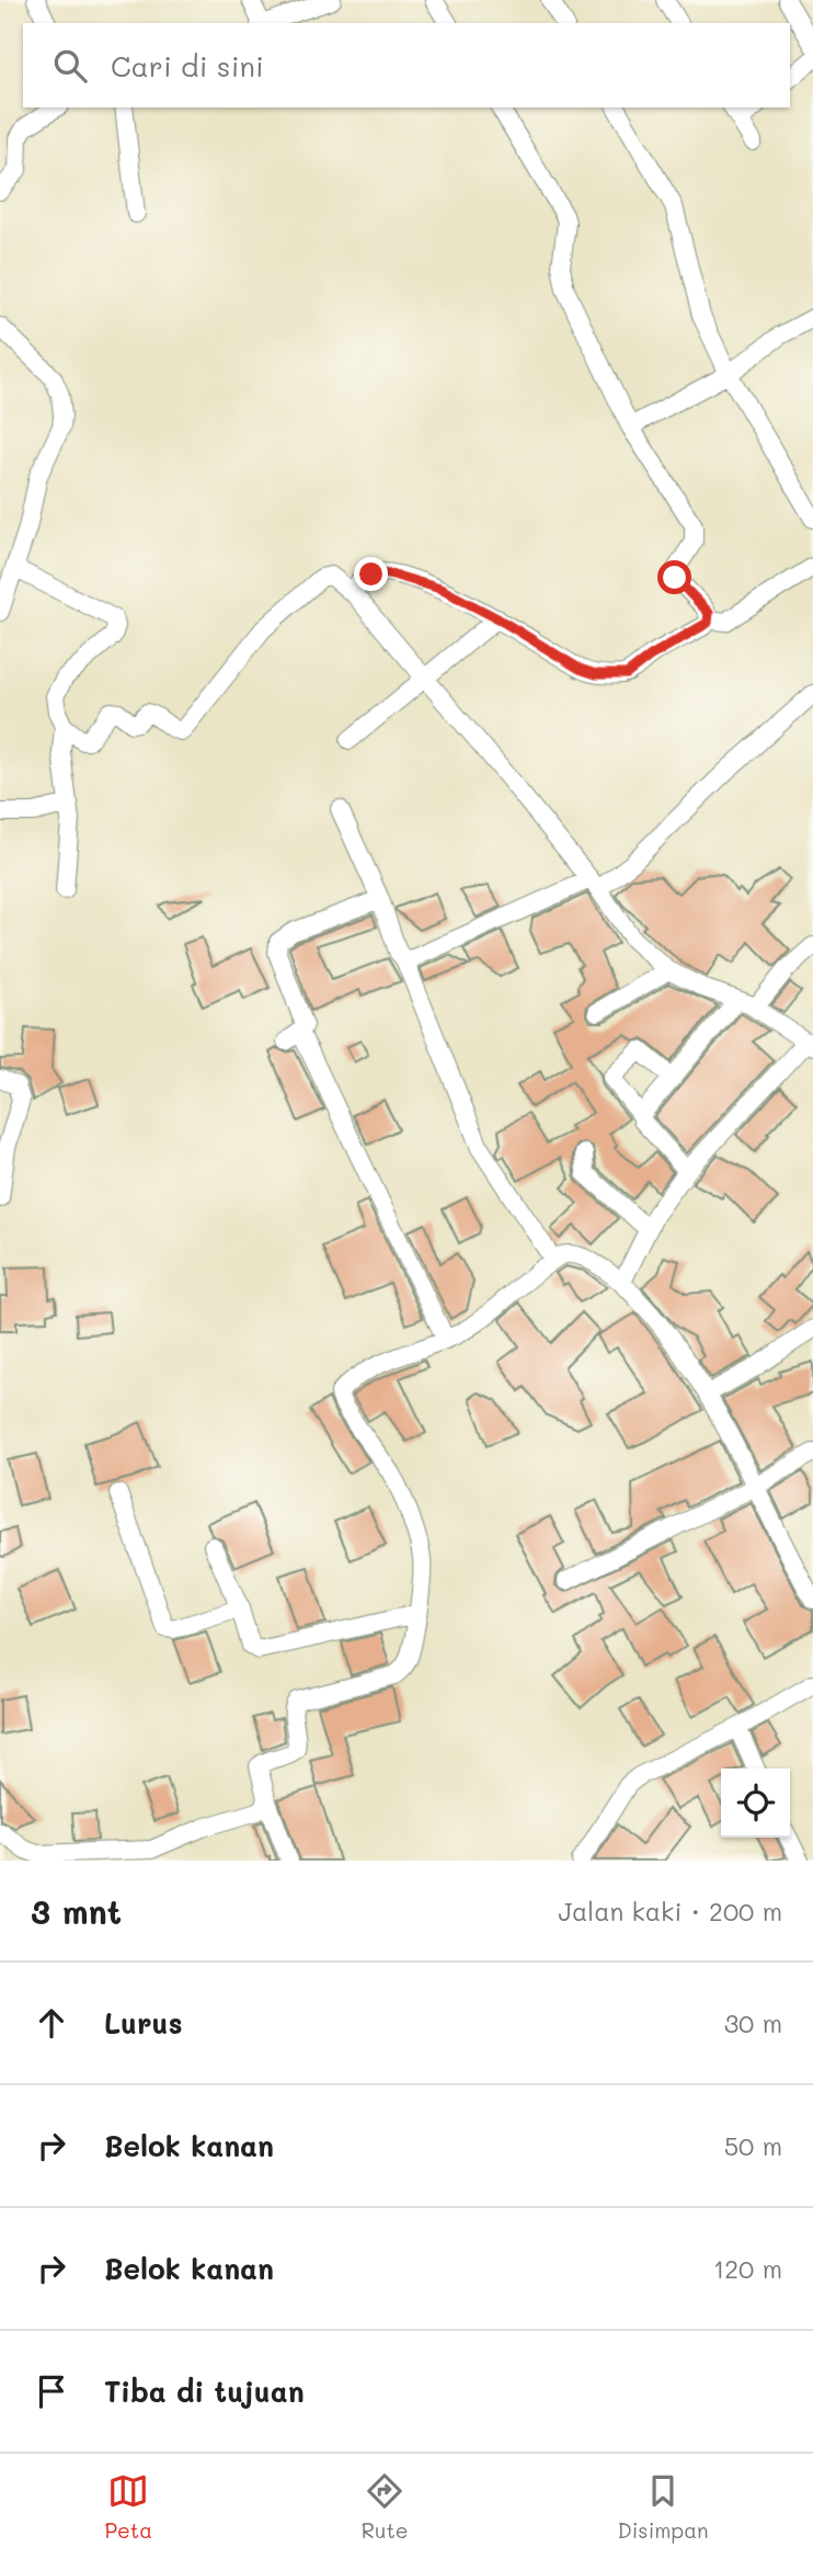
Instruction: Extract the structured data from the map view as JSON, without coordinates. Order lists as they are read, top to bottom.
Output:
{
  "page": {
    "search": "Cari di sini",
    "heading": ["3 mnt", "Jalan kaki · 200 m"],
    "list": [
      ["Lurus", "30 m"],
      ["Belok kanan", "50 m"],
      ["Belok kanan", "120 m"],
      "Tiba di tujuan"
    ],
    "nav": ["Peta", "Rute", "Disimpan"]
  }
}
